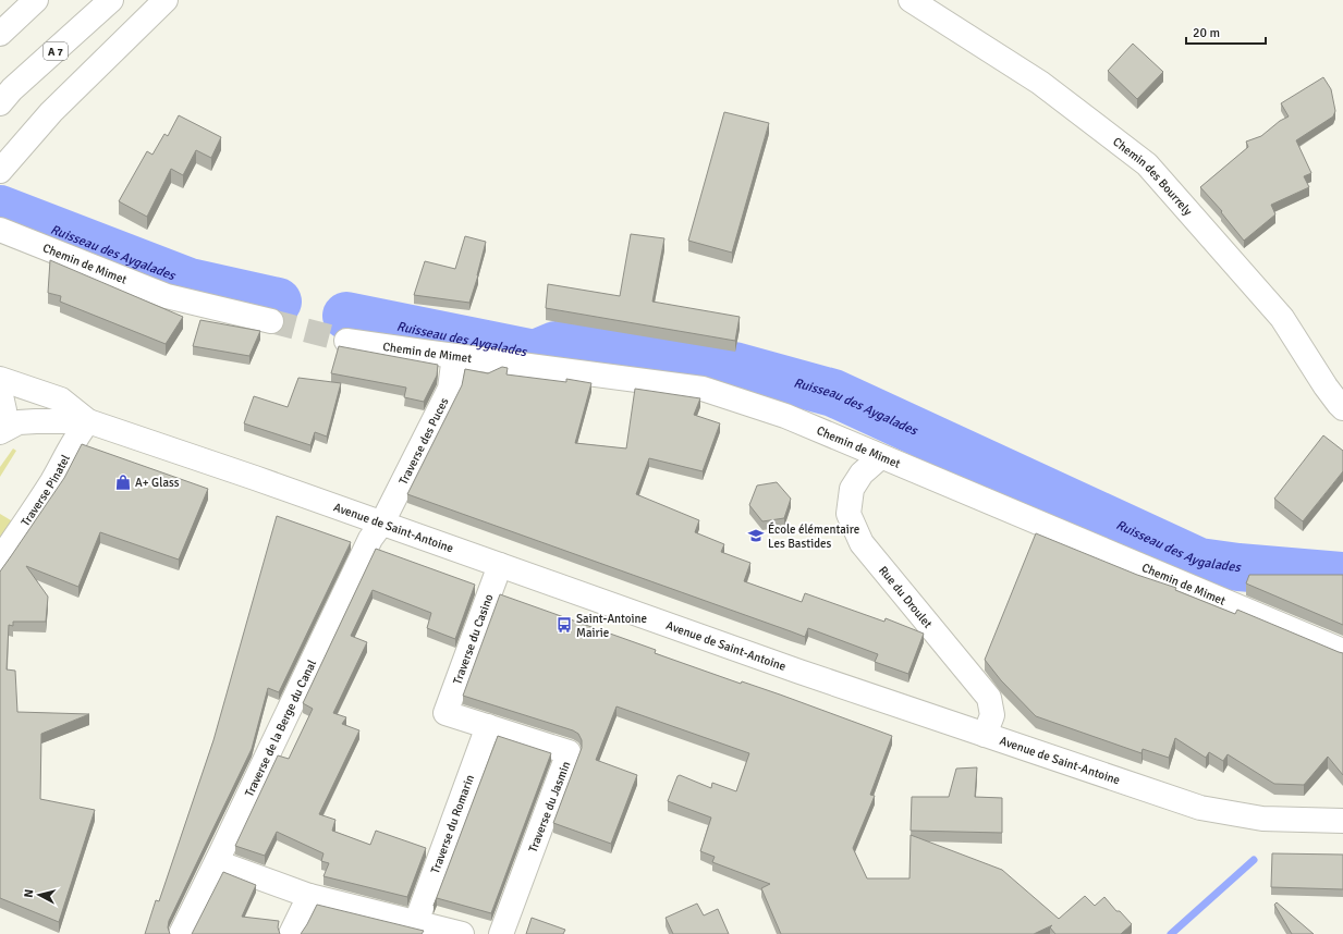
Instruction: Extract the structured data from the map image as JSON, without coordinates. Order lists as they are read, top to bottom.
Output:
{
  "streets": {
    "main road": [
      "A 7",
      "Chemin des Bourrely",
      "Chemin de Mimet",
      "Traverse des Puces",
      "Traverse Pinatel",
      "Avenue de Saint-Antoine",
      "Rue du Droulet",
      "Traverse du Casino",
      "Traverse de la Berge du Canal",
      "Traverse du Jasmin",
      "Traverse du Romarin"
    ]
  },
  "crossings": [
    ["Chemin de Mimet", "Traverse des Puces"],
    ["Chemin de Mimet", "Rue du Droulet"],
    ["Traverse des Puces", "Avenue de Saint-Antoine"],
    ["Traverse des Puces", "Traverse de la Berge du Canal"],
    ["Traverse Pinatel", "Avenue de Saint-Antoine"],
    ["Avenue de Saint-Antoine", "Rue du Droulet"],
    ["Avenue de Saint-Antoine", "Traverse du Casino"],
    ["Avenue de Saint-Antoine", "Traverse de la Berge du Canal"],
    ["Traverse du Casino", "Traverse du Jasmin"],
    ["Traverse du Jasmin", "Traverse du Romarin"]
  ],
  "water": ["Ruisseau des Aygalades"],
  "places": {
    "shop": ["A+ Glass"],
    "school or university": ["École élémentaire Les Bastides"],
    "bus stop": ["Saint-Antoine Mairie"]
  },
  "scale_bar": "20 m",
  "north": "left"
}
